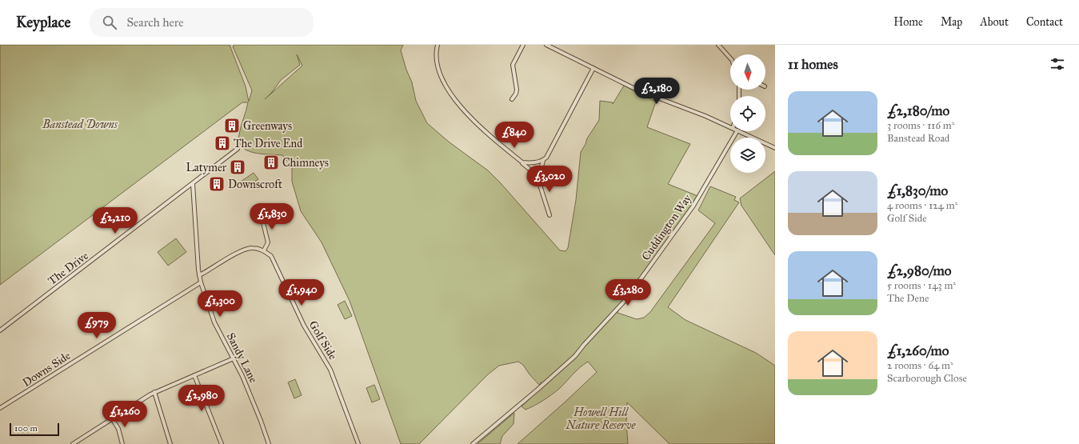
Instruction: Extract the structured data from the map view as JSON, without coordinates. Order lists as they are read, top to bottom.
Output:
{
  "streets": {
    "street": [
      "Cuddington Way",
      "The Drive",
      "Golf Side",
      "Sandy Lane",
      "Downs Side"
    ]
  },
  "crossings": [
    ["The Drive", "Sandy Lane"],
    ["Sandy Lane", "Downs Side"]
  ],
  "parks": ["Banstead Downs", "Howell Hill Nature Reserve"],
  "places": {
    "building": [
      "Greenways",
      "The Drive End",
      "Chimneys",
      "Latymer",
      "Downscroft"
    ]
  },
  "scale_bar": "100 m",
  "north": "bottom",
  "page": {
    "header": "Keyplace",
    "search": "Search here",
    "nav": [
      "Home",
      "Map",
      "About",
      "Contact"
    ],
    "heading": "11 homes",
    "price": [
      "£2,180",
      "£840",
      "£3,020",
      "£1,830",
      "£2,210",
      "£1,940",
      "£3,280",
      "£1,300",
      "£979",
      "£2,980",
      "£1,260"
    ],
    "list": [
      {
        "name": "£2,180/mo",
        "note": "3 rooms · 116 m² · Banstead Road"
      },
      {
        "name": "£1,830/mo",
        "note": "4 rooms · 124 m² · Golf Side"
      },
      {
        "name": "£2,980/mo",
        "note": "5 rooms · 143 m² · The Dene"
      },
      {
        "name": "£1,260/mo",
        "note": "2 rooms · 64 m² · Scarborough Close"
      }
    ],
    "scale": "100 m"
  }
}
